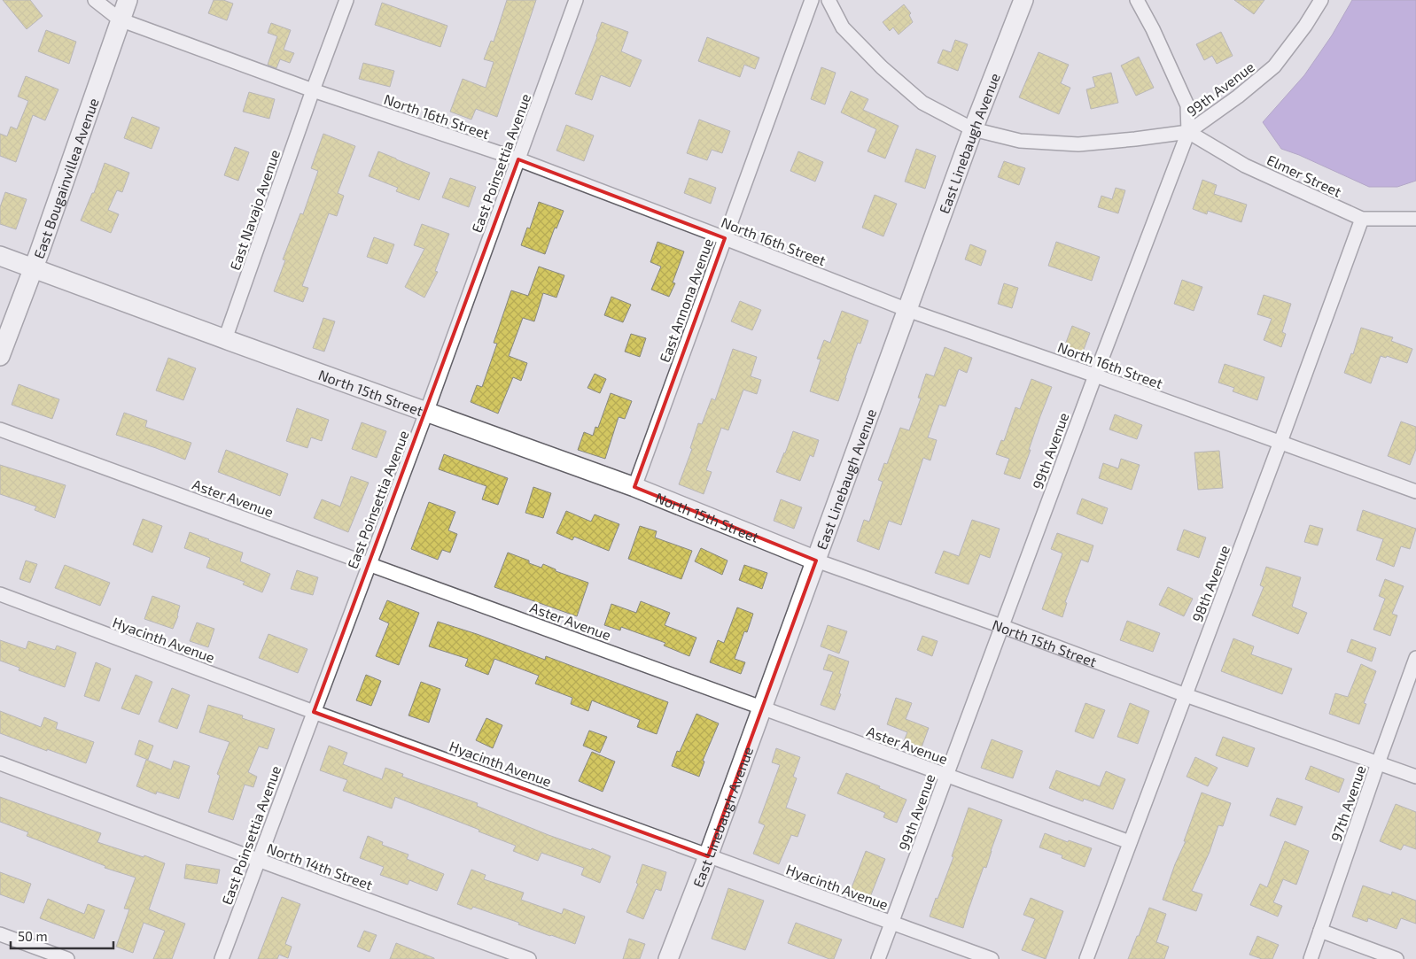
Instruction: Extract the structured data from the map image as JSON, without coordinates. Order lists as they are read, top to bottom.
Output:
{
  "streets": {
    "street": [
      "99th Avenue",
      "North 16th Street",
      "East Linebaugh Avenue",
      "East Poinsettia Avenue",
      "Elmer Street",
      "East Bougainvillea Avenue",
      "East Navajo Avenue",
      "East Annona Avenue",
      "North 15th Street",
      "Aster Avenue",
      "98th Avenue",
      "Hyacinth Avenue",
      "97th Avenue",
      "North 14th Street"
    ]
  },
  "crossings": [
    ["99th Avenue", "North 16th Street"],
    ["99th Avenue", "Elmer Street"],
    ["99th Avenue", "North 15th Street"],
    ["99th Avenue", "Aster Avenue"],
    ["99th Avenue", "Hyacinth Avenue"],
    ["North 16th Street", "East Linebaugh Avenue"],
    ["North 16th Street", "East Poinsettia Avenue"],
    ["North 16th Street", "East Bougainvillea Avenue"],
    ["North 16th Street", "East Navajo Avenue"],
    ["North 16th Street", "East Annona Avenue"],
    ["North 16th Street", "98th Avenue"],
    ["East Linebaugh Avenue", "North 15th Street"],
    ["East Linebaugh Avenue", "Aster Avenue"],
    ["East Linebaugh Avenue", "Hyacinth Avenue"],
    ["East Poinsettia Avenue", "North 15th Street"],
    ["East Poinsettia Avenue", "Aster Avenue"],
    ["East Poinsettia Avenue", "Hyacinth Avenue"],
    ["East Poinsettia Avenue", "North 14th Street"],
    ["Elmer Street", "98th Avenue"],
    ["East Bougainvillea Avenue", "North 15th Street"],
    ["East Navajo Avenue", "North 15th Street"],
    ["East Annona Avenue", "North 15th Street"],
    ["North 15th Street", "98th Avenue"],
    ["North 15th Street", "97th Avenue"],
    ["Aster Avenue", "98th Avenue"]
  ],
  "scale_bar": "50 m"
}
